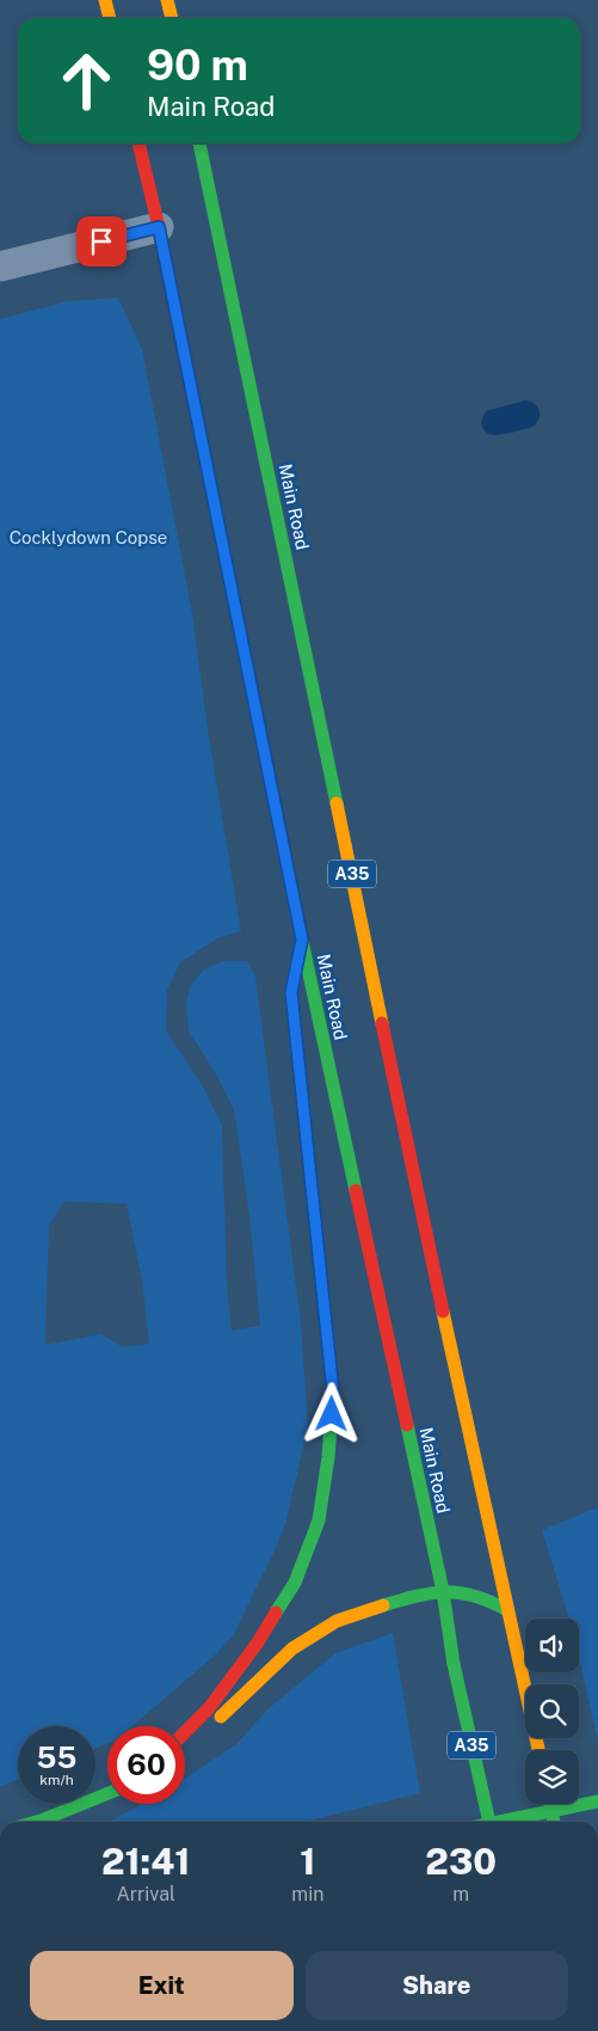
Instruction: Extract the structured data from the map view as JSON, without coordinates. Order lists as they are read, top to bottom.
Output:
{
  "streets": {
    "main road": ["Main Road", "A35"]
  },
  "parks": ["Cocklydown Copse"],
  "page": {
    "turn": ["90 m", "Main Road"],
    "speed": "55 km/h",
    "limit": "60",
    "eta": [
      "21:41",
      "Arrival",
      "1",
      "min",
      "230",
      "m"
    ],
    "buttons": ["Exit", "Share"]
  }
}
